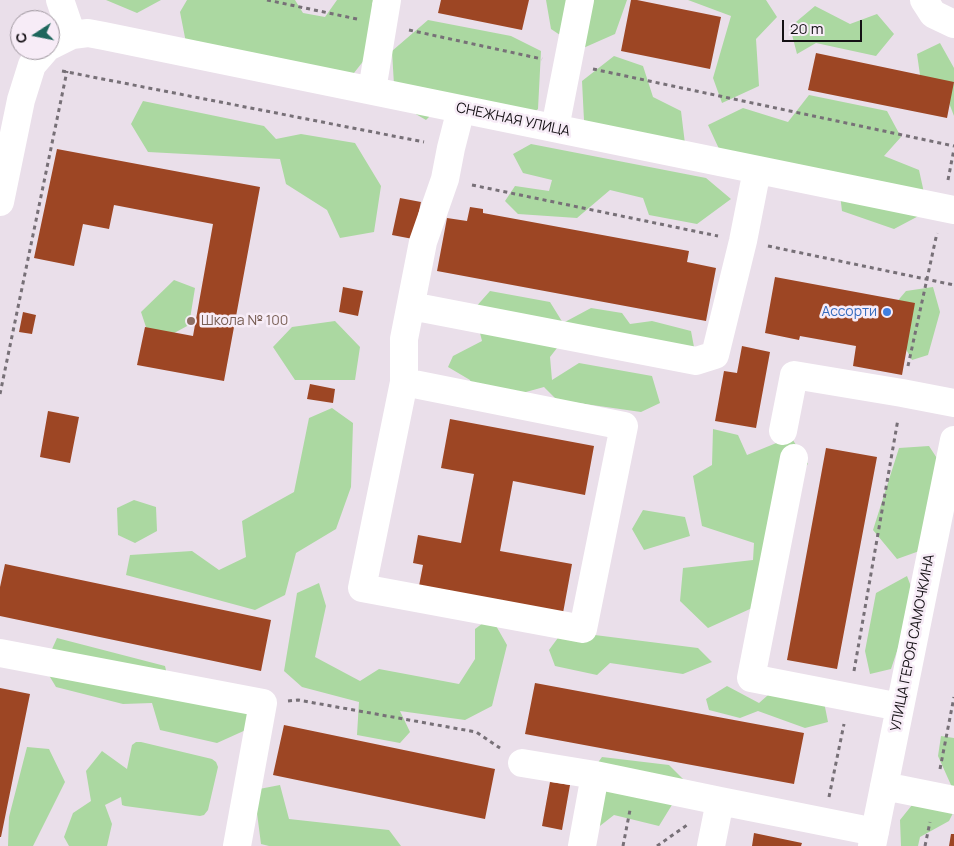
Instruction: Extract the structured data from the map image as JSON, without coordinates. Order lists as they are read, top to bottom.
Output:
{
  "streets": {
    "street": ["СНЕЖНАЯ УЛИЦА", "УЛИЦА ГЕРОЯ САМОЧКИНА"]
  },
  "places": ["Ассорти", "Школа № 100"],
  "scale_bar": "20 m",
  "north": "left"
}
